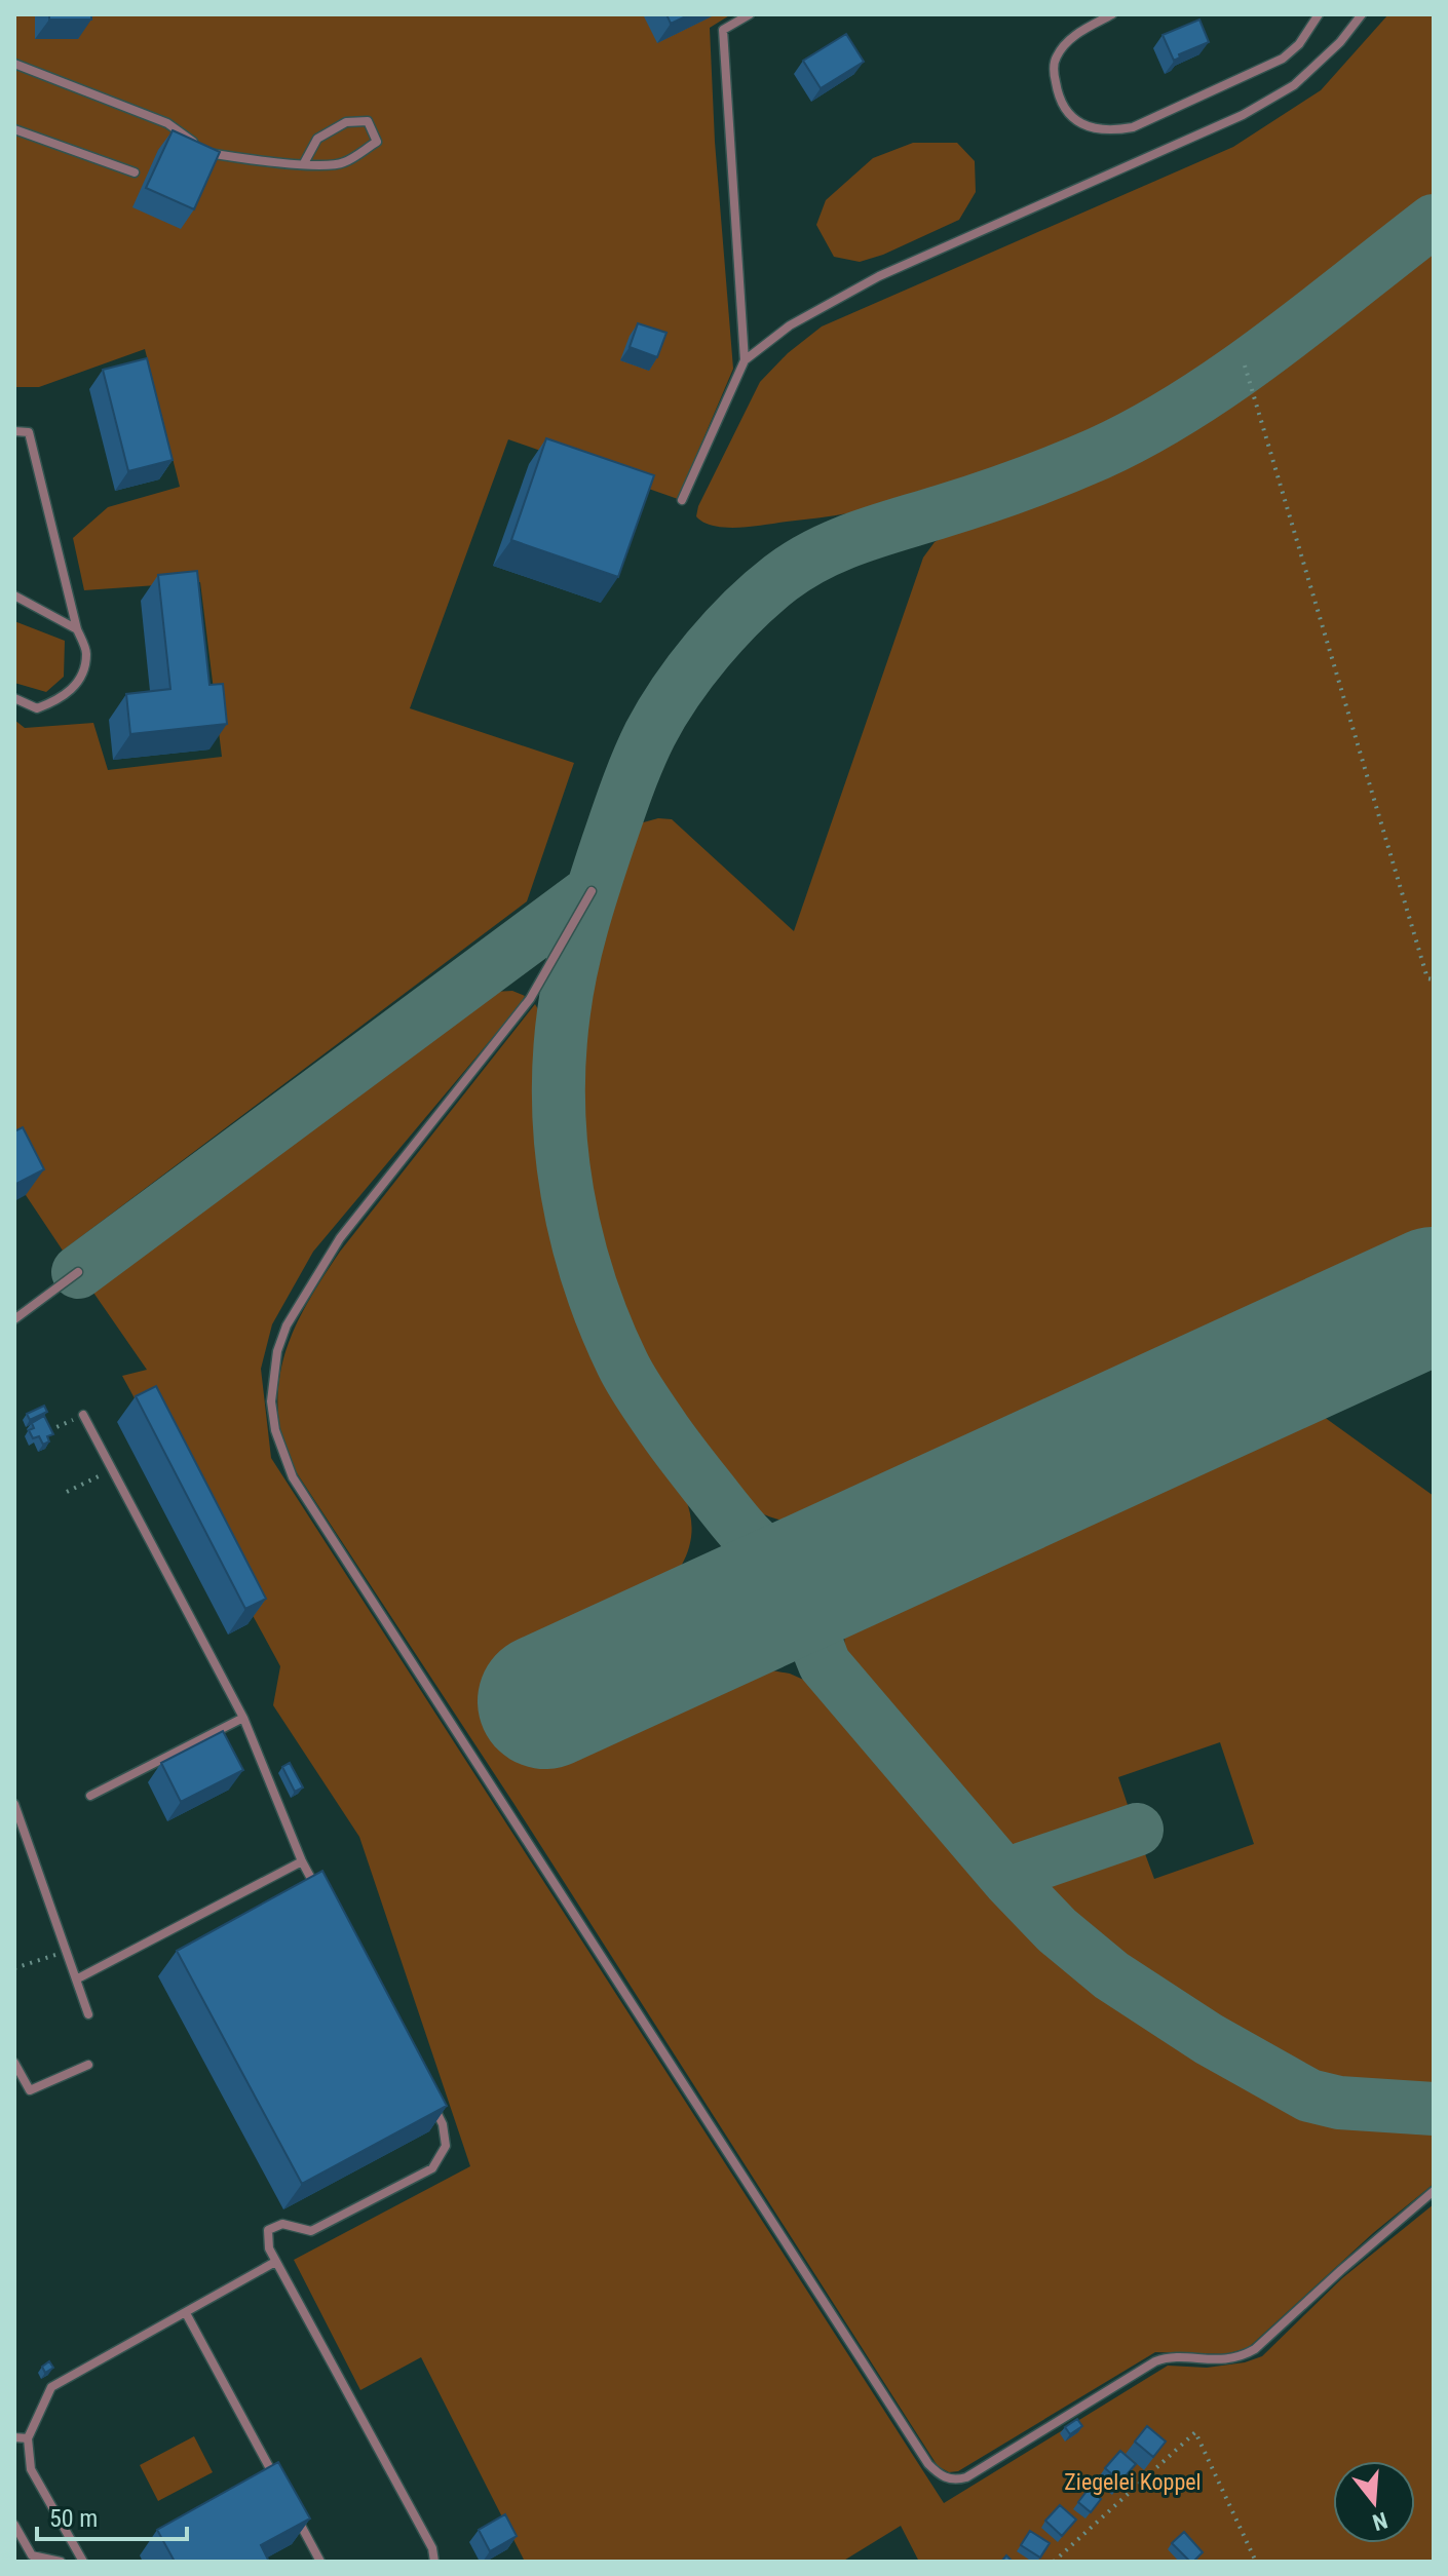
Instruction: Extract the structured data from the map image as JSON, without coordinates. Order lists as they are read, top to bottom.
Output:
{
  "parks": ["Ziegelei Koppel"],
  "scale_bar": "50 m",
  "north": "bottom"
}
